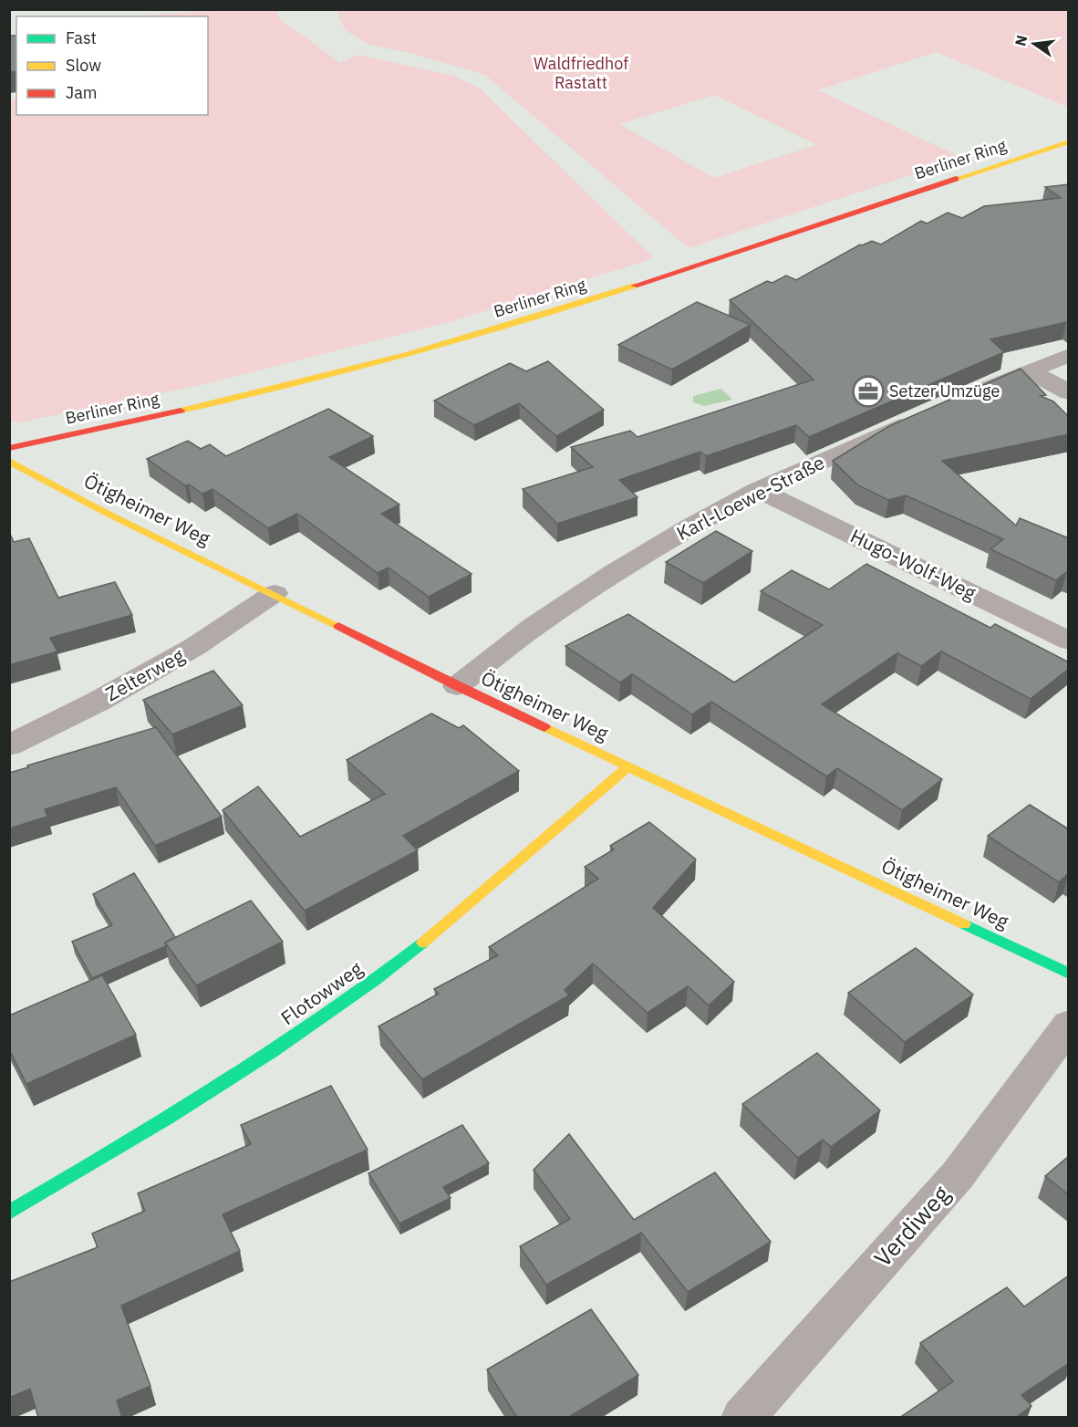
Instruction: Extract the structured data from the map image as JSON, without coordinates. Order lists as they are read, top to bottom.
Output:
{
  "streets": {
    "street": [
      "Berliner Ring",
      "Karl-Loewe-Straße",
      "Ötigheimer Weg",
      "Hugo-Wolf-Weg",
      "Zelterweg",
      "Flotowweg",
      "Verdiweg"
    ]
  },
  "crossings": [
    ["Karl-Loewe-Straße", "Ötigheimer Weg"],
    ["Karl-Loewe-Straße", "Hugo-Wolf-Weg"],
    ["Ötigheimer Weg", "Zelterweg"],
    ["Ötigheimer Weg", "Flotowweg"]
  ],
  "parks": ["Waldfriedhof Rastatt"],
  "places": {
    "office": ["Setzer Umzüge"]
  },
  "legend": ["Fast", "Slow", "Jam"],
  "north": "left"
}
